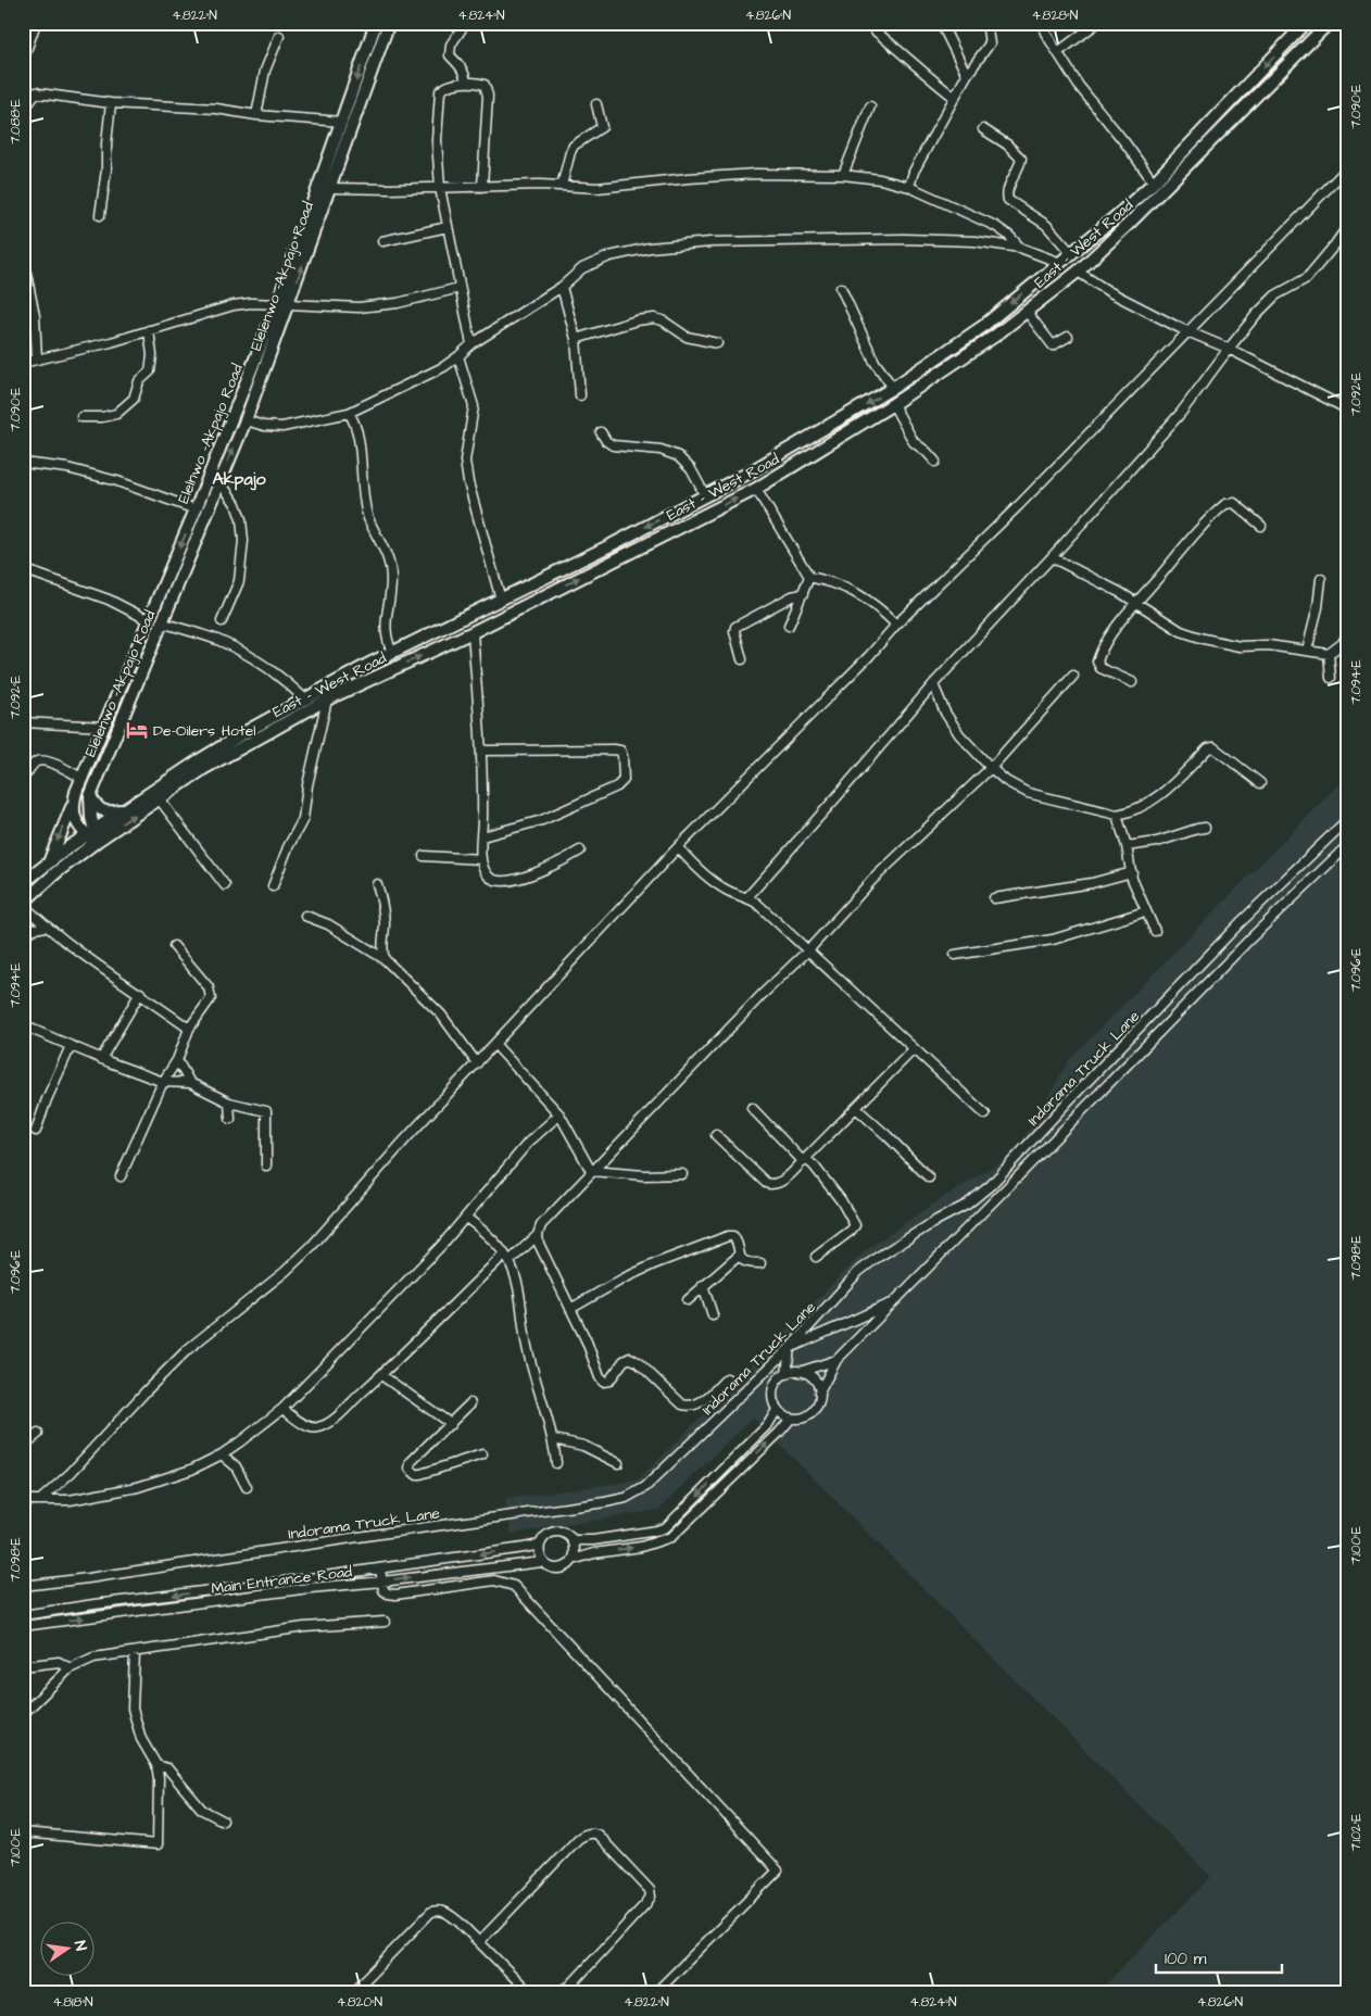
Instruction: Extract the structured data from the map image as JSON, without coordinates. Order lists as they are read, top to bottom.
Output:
{
  "streets": {
    "main road": ["East - West Road", "Elelenwo -Akpajo Road", "Elelnwo -Akpajo Road"],
    "street": ["Indorama Truck Lane", "Main Entrance Road"]
  },
  "crossings": [
    ["East - West Road", "Elelenwo -Akpajo Road"],
    ["East - West Road", "Elelnwo -Akpajo Road"],
    ["Elelenwo -Akpajo Road", "Elelnwo -Akpajo Road"]
  ],
  "districts": ["Akpajo"],
  "places": {
    "hotel": ["De-Oilers Hotel"]
  },
  "scale_bar": "100 m",
  "north": "right",
  "coordinates": [
    "4.822°N",
    "4.824°N",
    "4.826°N",
    "4.828°N",
    "7.090°E",
    "7.088°E",
    "7.092°E",
    "7.094°E",
    "7.096°E",
    "7.098°E",
    "7.100°E",
    "7.102°E",
    "4.818°N",
    "4.820°N"
  ]
}
